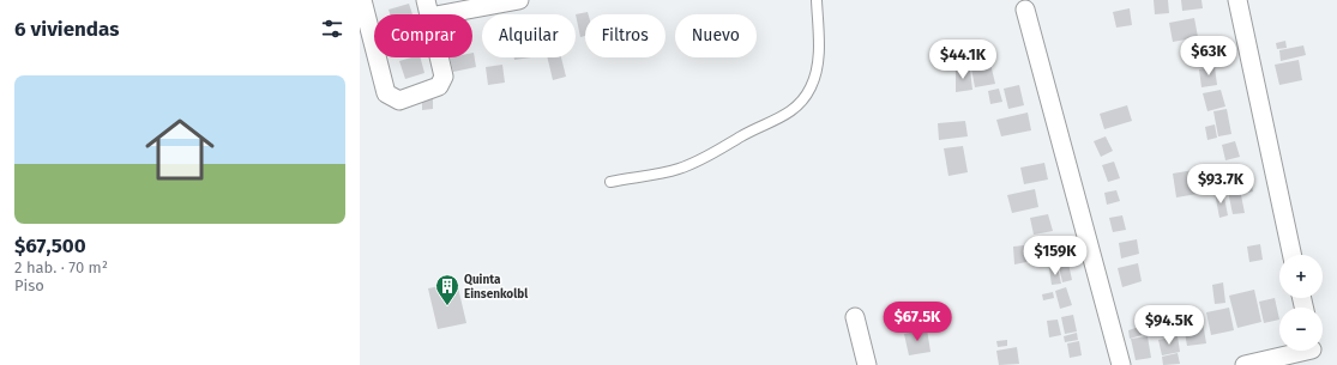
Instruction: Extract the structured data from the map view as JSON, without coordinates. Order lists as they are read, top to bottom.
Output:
{
  "places": {
    "building": ["Quinta Einsenkolbl"]
  },
  "page": {
    "heading": "6 viviendas",
    "chip": [
      "Comprar",
      "Alquilar",
      "Filtros",
      "Nuevo"
    ],
    "price": [
      "$63K",
      "$44.1K",
      "$93.7K",
      "$159K",
      "$67.5K",
      "$94.5K"
    ],
    "list": [
      {
        "name": "$67,500",
        "note": "2 hab. · 70 m² · Piso"
      }
    ],
    "map_buttons": ["+", "−"]
  }
}
